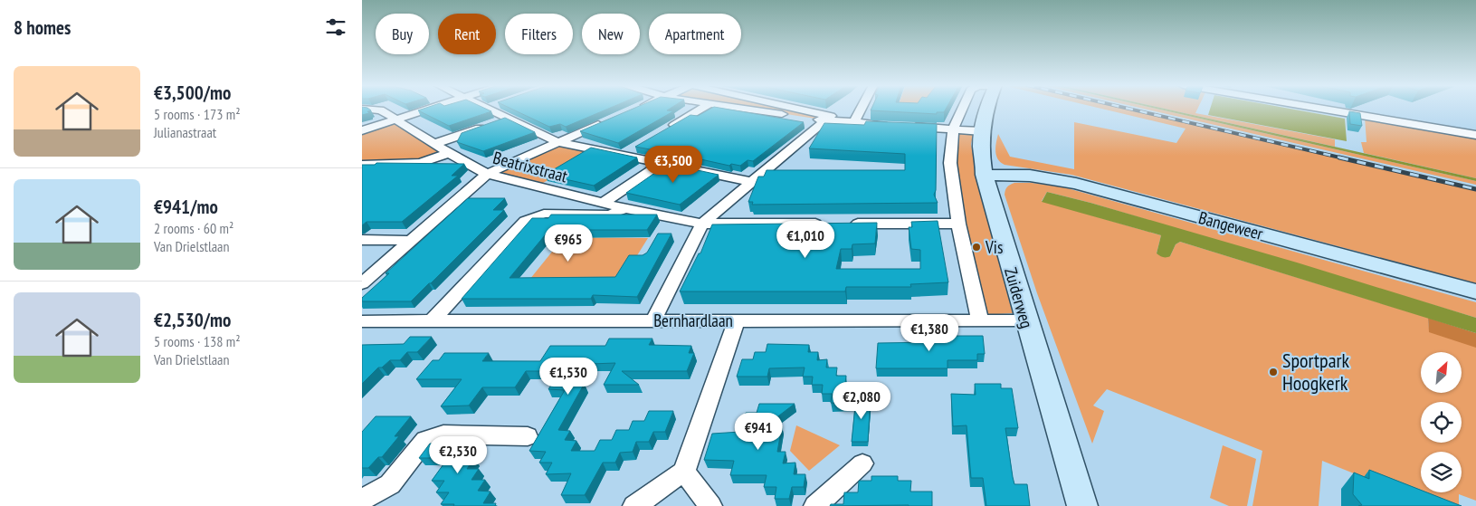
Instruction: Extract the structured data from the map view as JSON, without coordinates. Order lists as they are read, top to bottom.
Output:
{
  "streets": {
    "street": [
      "Beatrixstraat",
      "Bangeweer",
      "Zuiderweg",
      "Bernhardlaan"
    ]
  },
  "crossings": [
    ["Bangeweer", "Zuiderweg"],
    ["Zuiderweg", "Bernhardlaan"]
  ],
  "places": ["Vis", "Sportpark Hoogkerk"],
  "north": "top right",
  "page": {
    "heading": "8 homes",
    "chip": [
      "Buy",
      "Rent",
      "Filters",
      "New",
      "Apartment"
    ],
    "list": [
      {
        "name": "€3,500/mo",
        "note": "5 rooms · 173 m² · Julianastraat"
      },
      {
        "name": "€941/mo",
        "note": "2 rooms · 60 m² · Van Drielstlaan"
      },
      {
        "name": "€2,530/mo",
        "note": "5 rooms · 138 m² · Van Drielstlaan"
      }
    ],
    "price": [
      "€3,500",
      "€1,010",
      "€965",
      "€1,380",
      "€1,530",
      "€2,080",
      "€941",
      "€2,530"
    ]
  }
}
